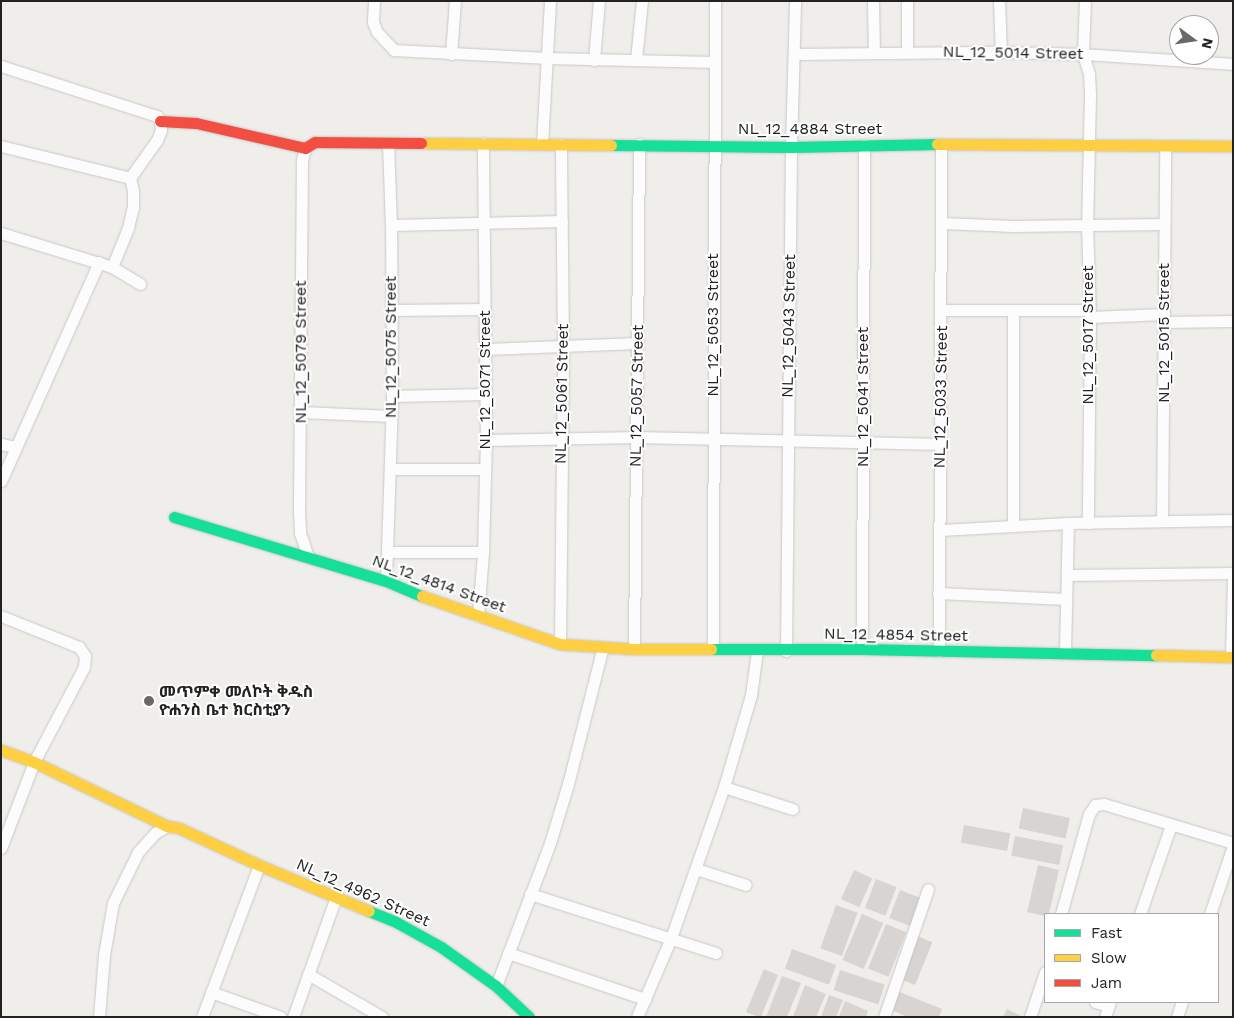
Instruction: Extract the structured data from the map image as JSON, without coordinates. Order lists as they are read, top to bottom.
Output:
{
  "streets": {
    "street": [
      "NL_12_5014 Street",
      "NL_12_4884 Street",
      "NL_12_5053 Street",
      "NL_12_5043 Street",
      "NL_12_5015 Street",
      "NL_12_5017 Street",
      "NL_12_5075 Street",
      "NL_12_5079 Street",
      "NL_12_5071 Street",
      "NL_12_5061 Street",
      "NL_12_5057 Street",
      "NL_12_5041 Street",
      "NL_12_5033 Street",
      "NL_12_4814 Street",
      "NL_12_4854 Street",
      "NL_12_4962 Street"
    ]
  },
  "crossings": [
    ["NL_12_5014 Street", "NL_12_5043 Street"],
    ["NL_12_5014 Street", "NL_12_5017 Street"],
    ["NL_12_4884 Street", "NL_12_5053 Street"],
    ["NL_12_4884 Street", "NL_12_5043 Street"],
    ["NL_12_4884 Street", "NL_12_5015 Street"],
    ["NL_12_4884 Street", "NL_12_5017 Street"],
    ["NL_12_4884 Street", "NL_12_5075 Street"],
    ["NL_12_4884 Street", "NL_12_5079 Street"],
    ["NL_12_4884 Street", "NL_12_5071 Street"],
    ["NL_12_4884 Street", "NL_12_5061 Street"],
    ["NL_12_4884 Street", "NL_12_5057 Street"],
    ["NL_12_4884 Street", "NL_12_5041 Street"],
    ["NL_12_4884 Street", "NL_12_5033 Street"],
    ["NL_12_5053 Street", "NL_12_4854 Street"],
    ["NL_12_5043 Street", "NL_12_4854 Street"],
    ["NL_12_5075 Street", "NL_12_4814 Street"],
    ["NL_12_5079 Street", "NL_12_4814 Street"],
    ["NL_12_5071 Street", "NL_12_4814 Street"],
    ["NL_12_5061 Street", "NL_12_4814 Street"],
    ["NL_12_5061 Street", "NL_12_4854 Street"],
    ["NL_12_5057 Street", "NL_12_4854 Street"],
    ["NL_12_5041 Street", "NL_12_4854 Street"],
    ["NL_12_5033 Street", "NL_12_4854 Street"],
    ["NL_12_4814 Street", "NL_12_4854 Street"]
  ],
  "places": ["መጥምቀ መለኮት ቅዱስ ዮሐንስ ቤተ ክርስቲያን"],
  "legend": ["Fast", "Slow", "Jam"],
  "north": "right"
}
